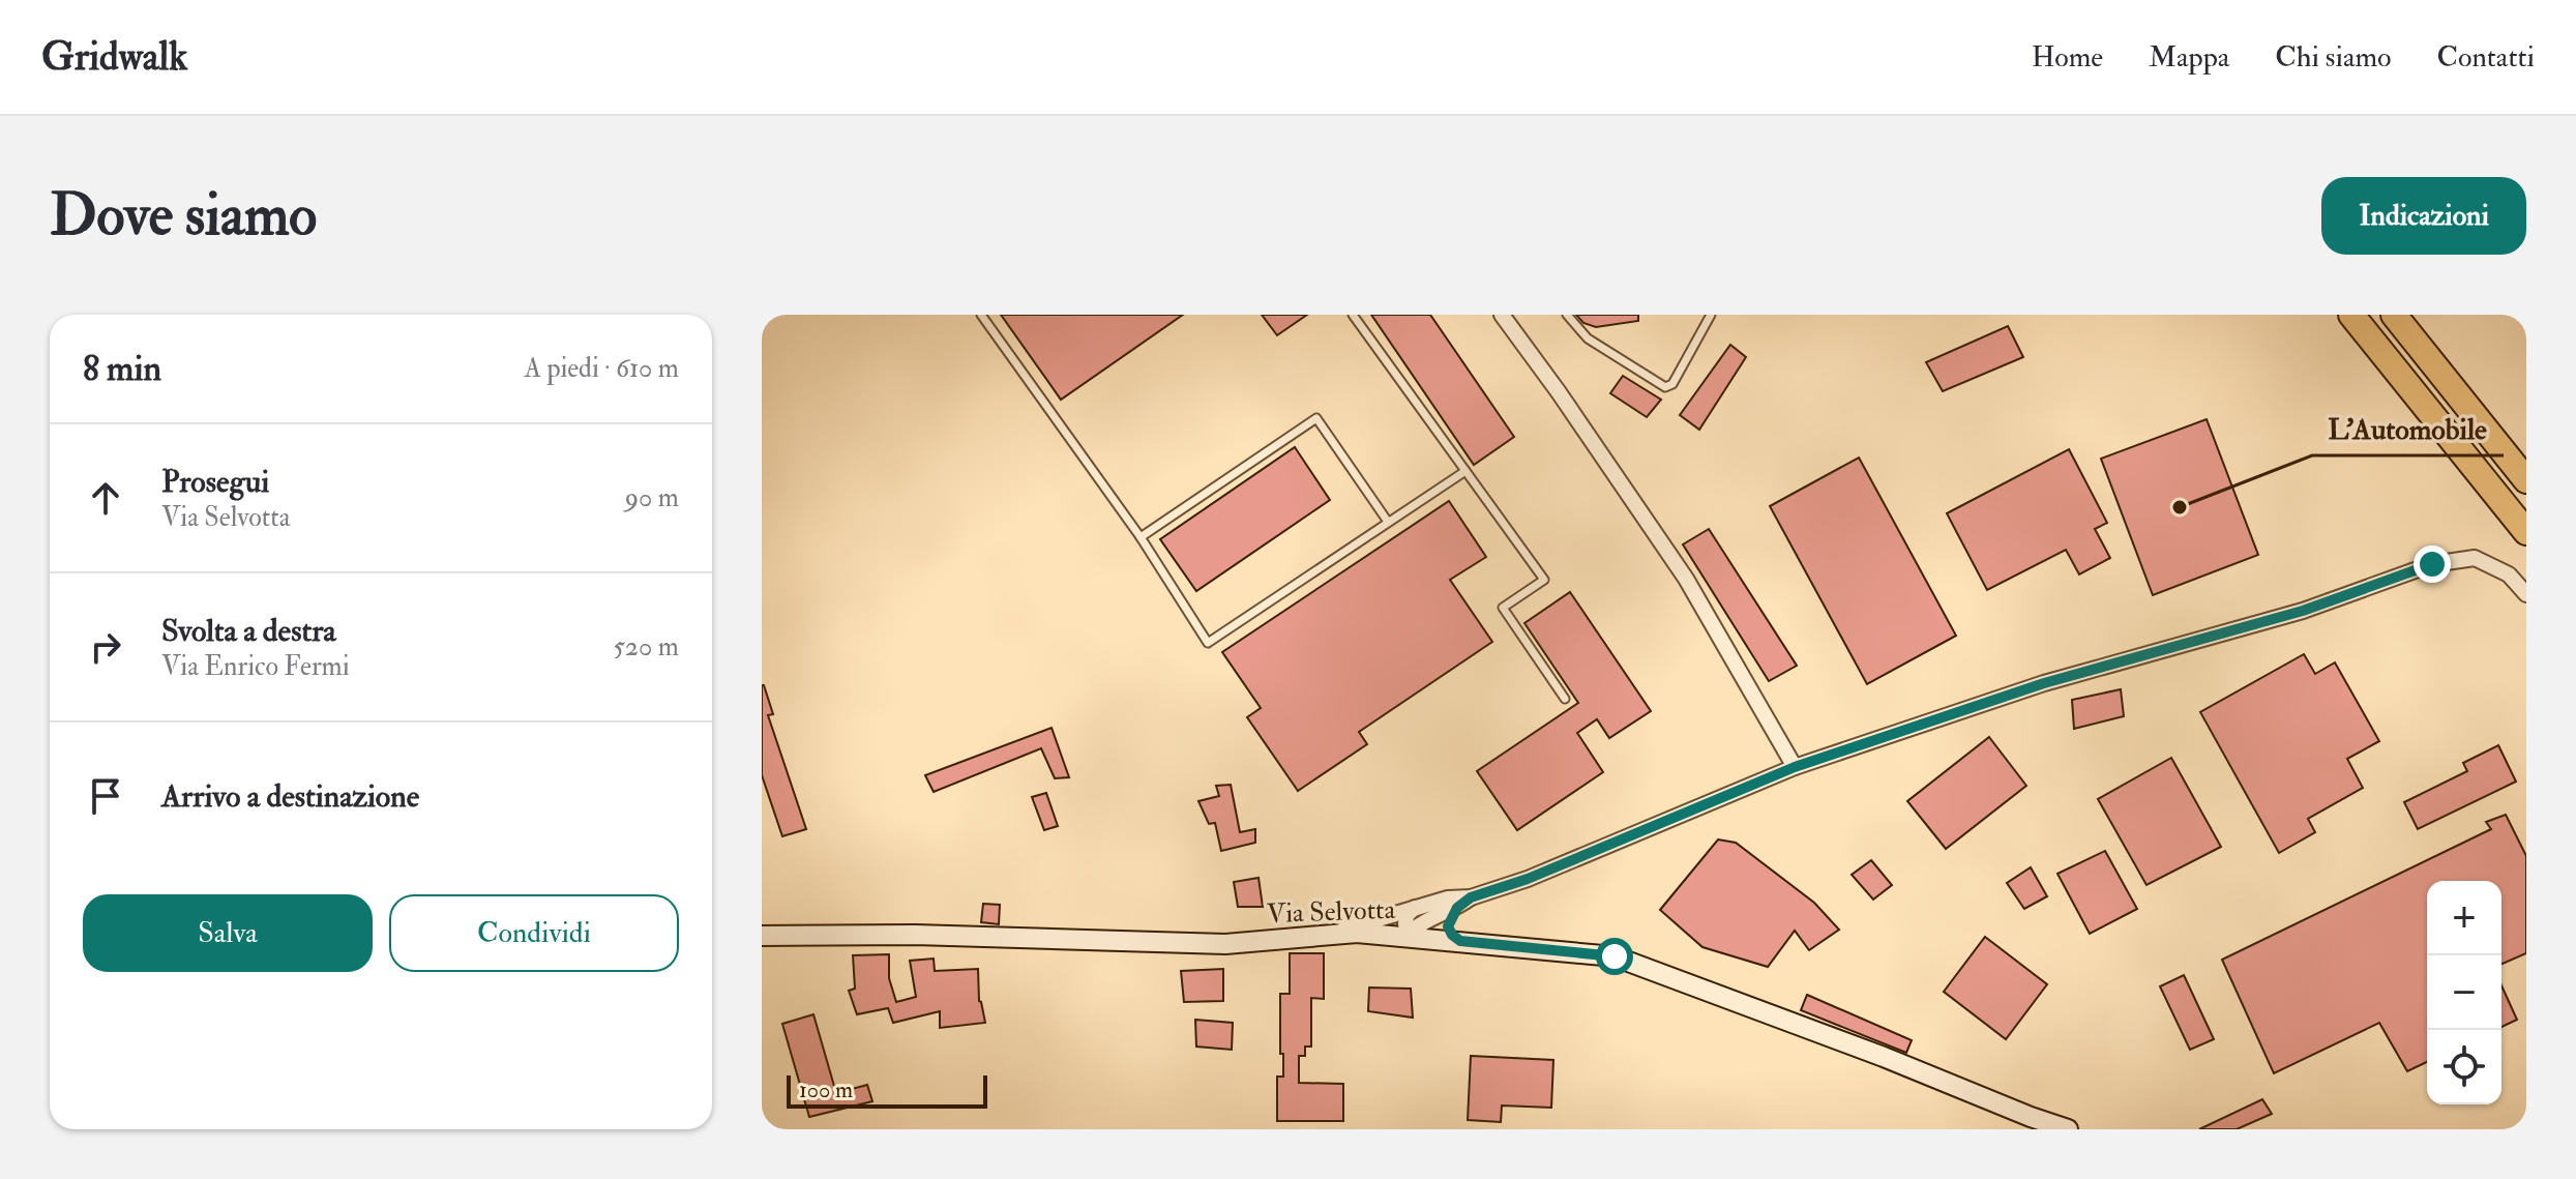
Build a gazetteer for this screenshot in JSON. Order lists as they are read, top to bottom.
{
  "streets": {
    "street": ["Via Selvotta"]
  },
  "places": ["L'Automobile"],
  "scale_bar": "100 m",
  "page": {
    "header": "Gridwalk",
    "nav": [
      "Home",
      "Mappa",
      "Chi siamo",
      "Contatti"
    ],
    "buttons": [
      "Indicazioni",
      ["Salva", "Condividi"]
    ],
    "title": "Dove siamo",
    "heading": ["8 min", "A piedi · 610 m"],
    "list": [
      ["Prosegui", "Via Selvotta", "90 m"],
      ["Svolta a destra", "Via Enrico Fermi", "520 m"],
      "Arrivo a destinazione"
    ],
    "map_buttons": ["+", "−"],
    "scale": "100 m"
  }
}
